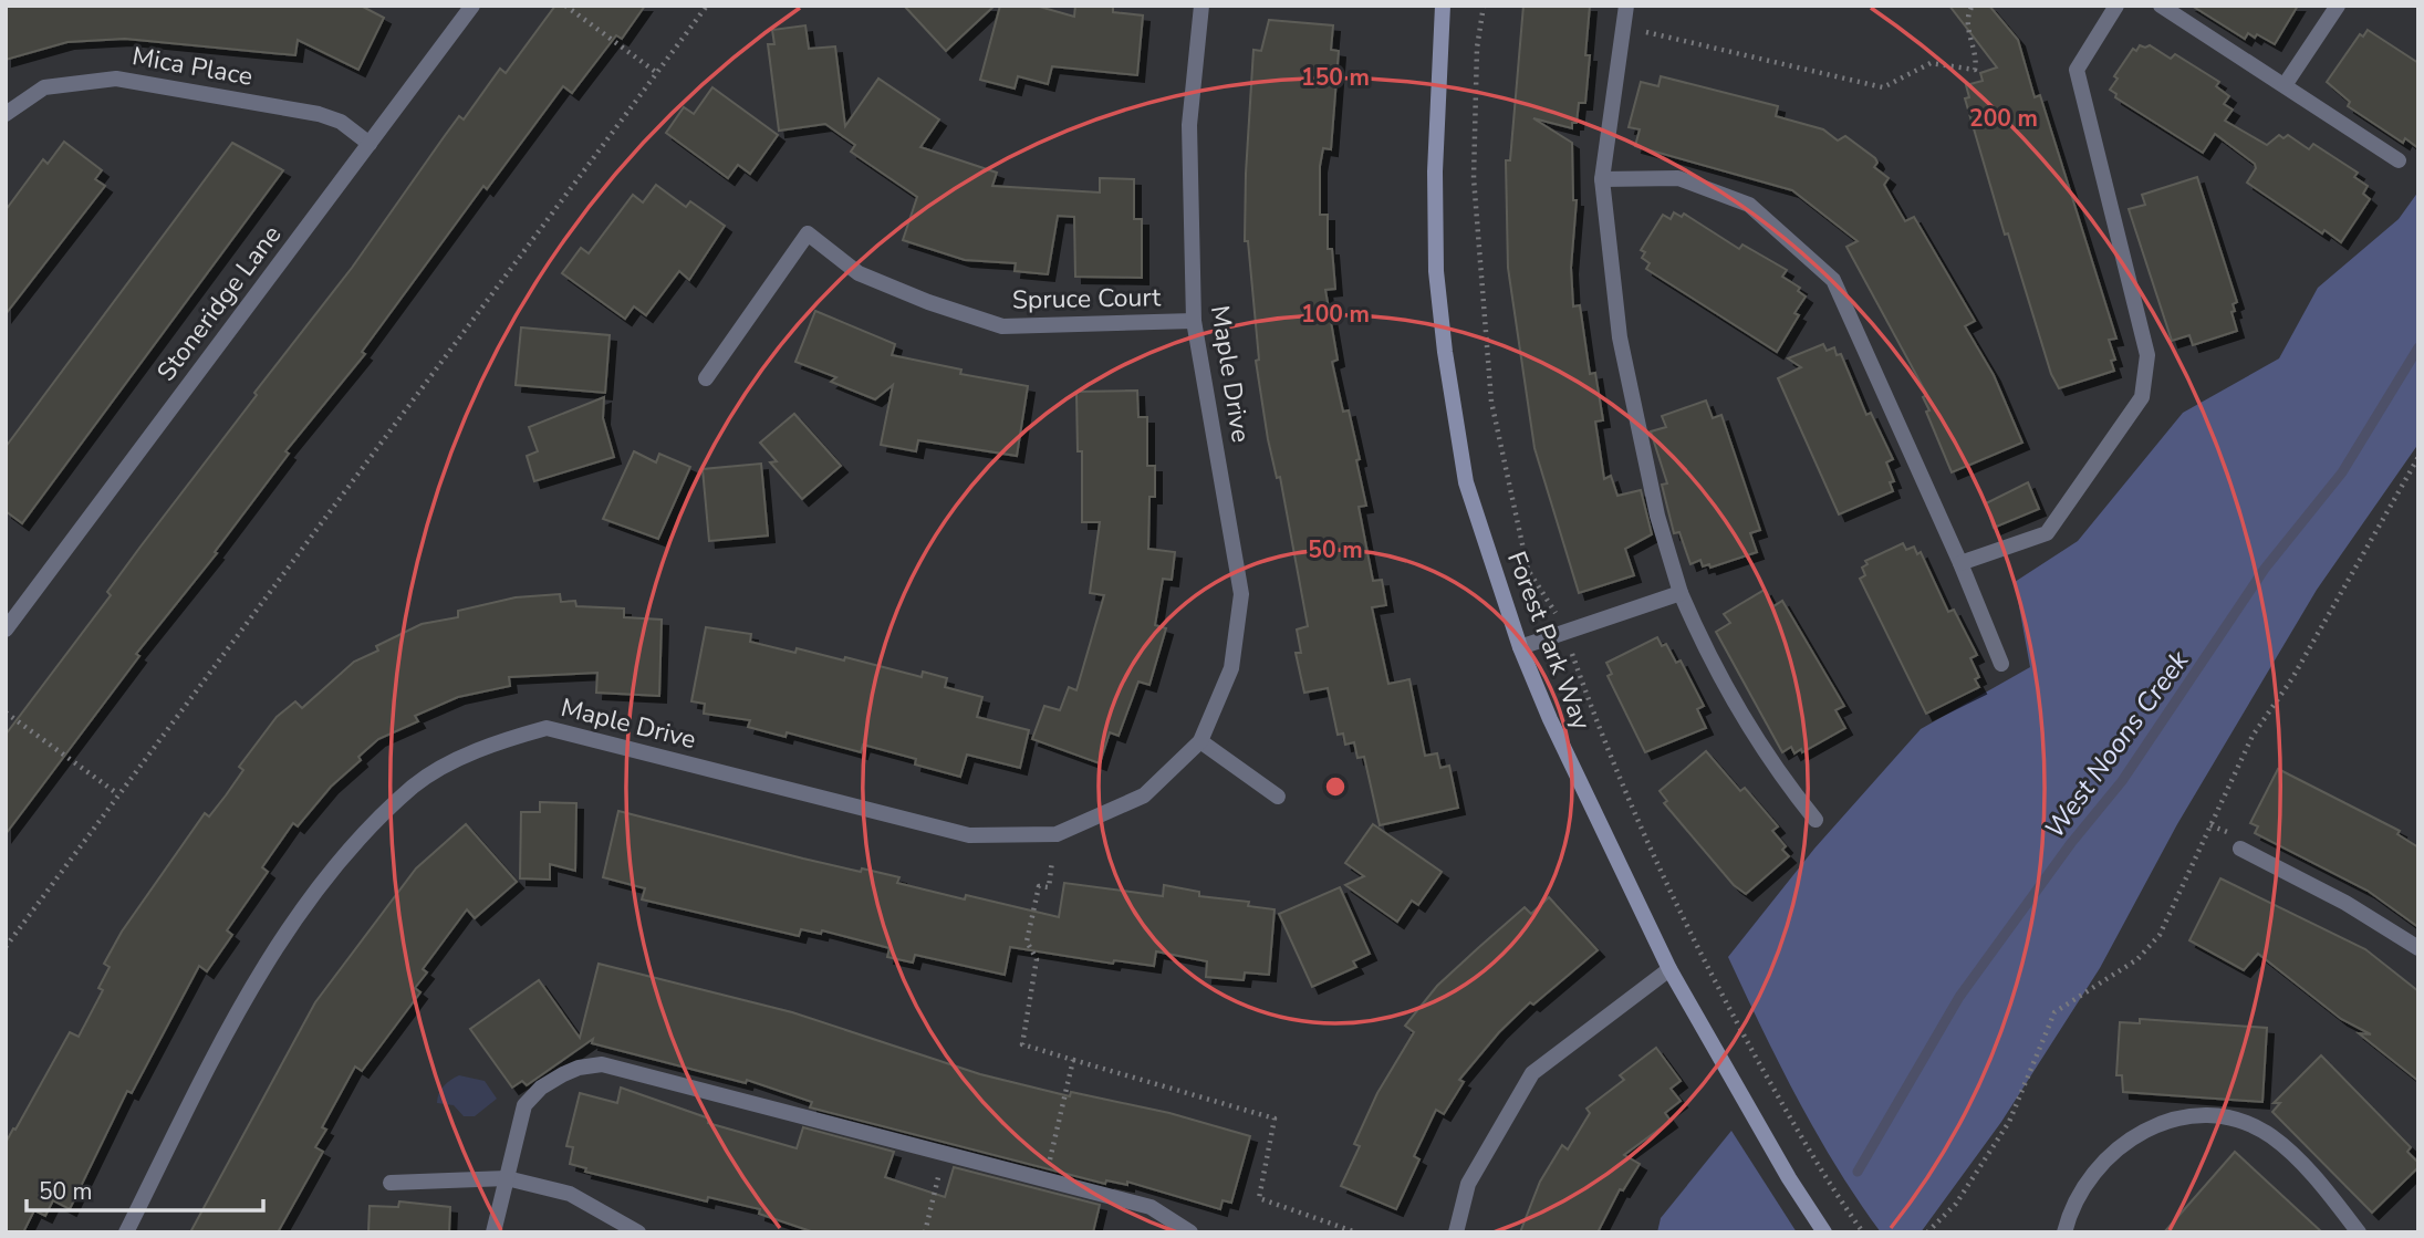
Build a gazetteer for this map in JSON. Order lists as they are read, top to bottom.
{
  "streets": {
    "street": [
      "Mica Place",
      "Spruce Court",
      "Stoneridge Lane",
      "Maple Drive",
      "Forest Park Way"
    ]
  },
  "crossings": [
    ["Mica Place", "Stoneridge Lane"],
    ["Spruce Court", "Maple Drive"]
  ],
  "water": ["West Noons Creek"],
  "scale_bar": "50 m",
  "rings": [
    "150 m",
    "200 m",
    "100 m",
    "50 m"
  ]
}
